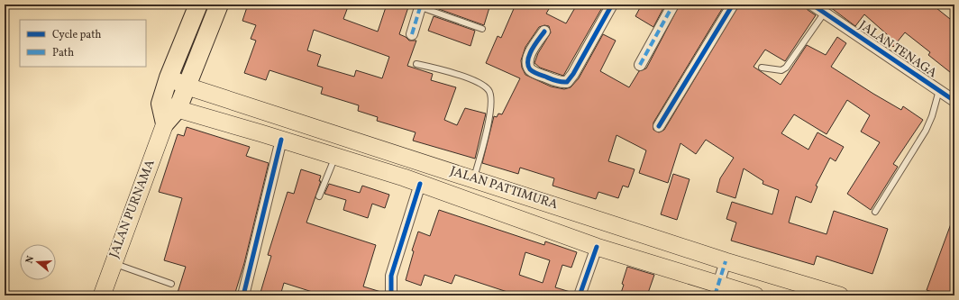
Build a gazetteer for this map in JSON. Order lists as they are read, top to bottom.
{
  "streets": {
    "main road": ["JALAN PATTIMURA", "JALAN PURNAMA"],
    "street": ["JALAN TENAGA"]
  },
  "legend": ["Cycle path", "Path"],
  "north": "left"
}
